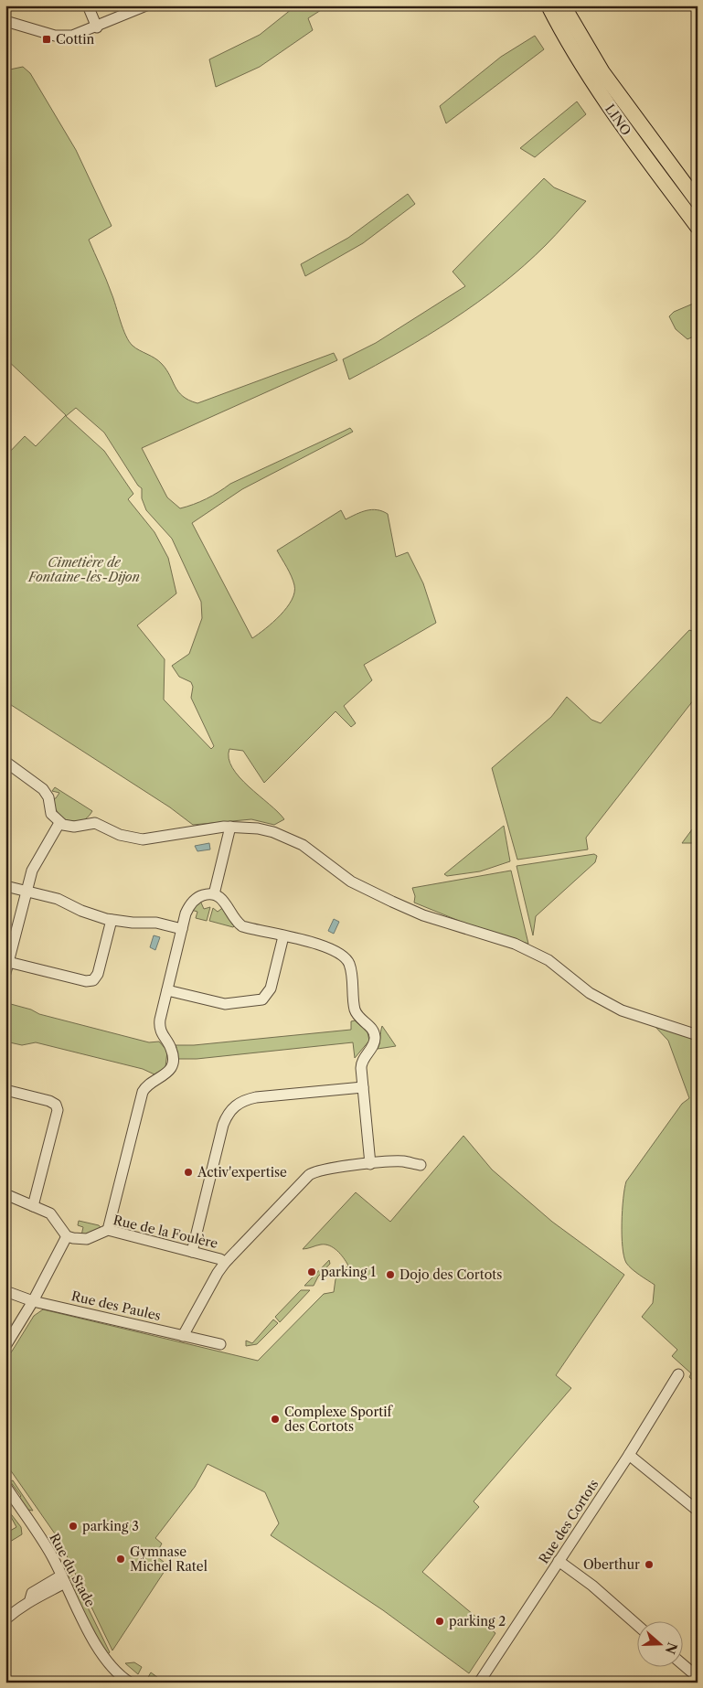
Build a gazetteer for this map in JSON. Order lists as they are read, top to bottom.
{
  "streets": {
    "highway": ["LINO"],
    "street": [
      "Rue de la Foulère",
      "Rue des Paules",
      "Rue des Cortots",
      "Rue du Stade"
    ]
  },
  "parks": ["Cimetière de Fontaine-lès-Dijon"],
  "places": {
    "transit": ["Cottin"],
    "other": [
      "Activ'expertise",
      "parking 1",
      "Dojo des Cortots",
      "Complexe Sportif des Cortots",
      "parking 3",
      "Gymnase Michel Ratel",
      "Oberthur",
      "parking 2"
    ]
  },
  "north": "right"
}
